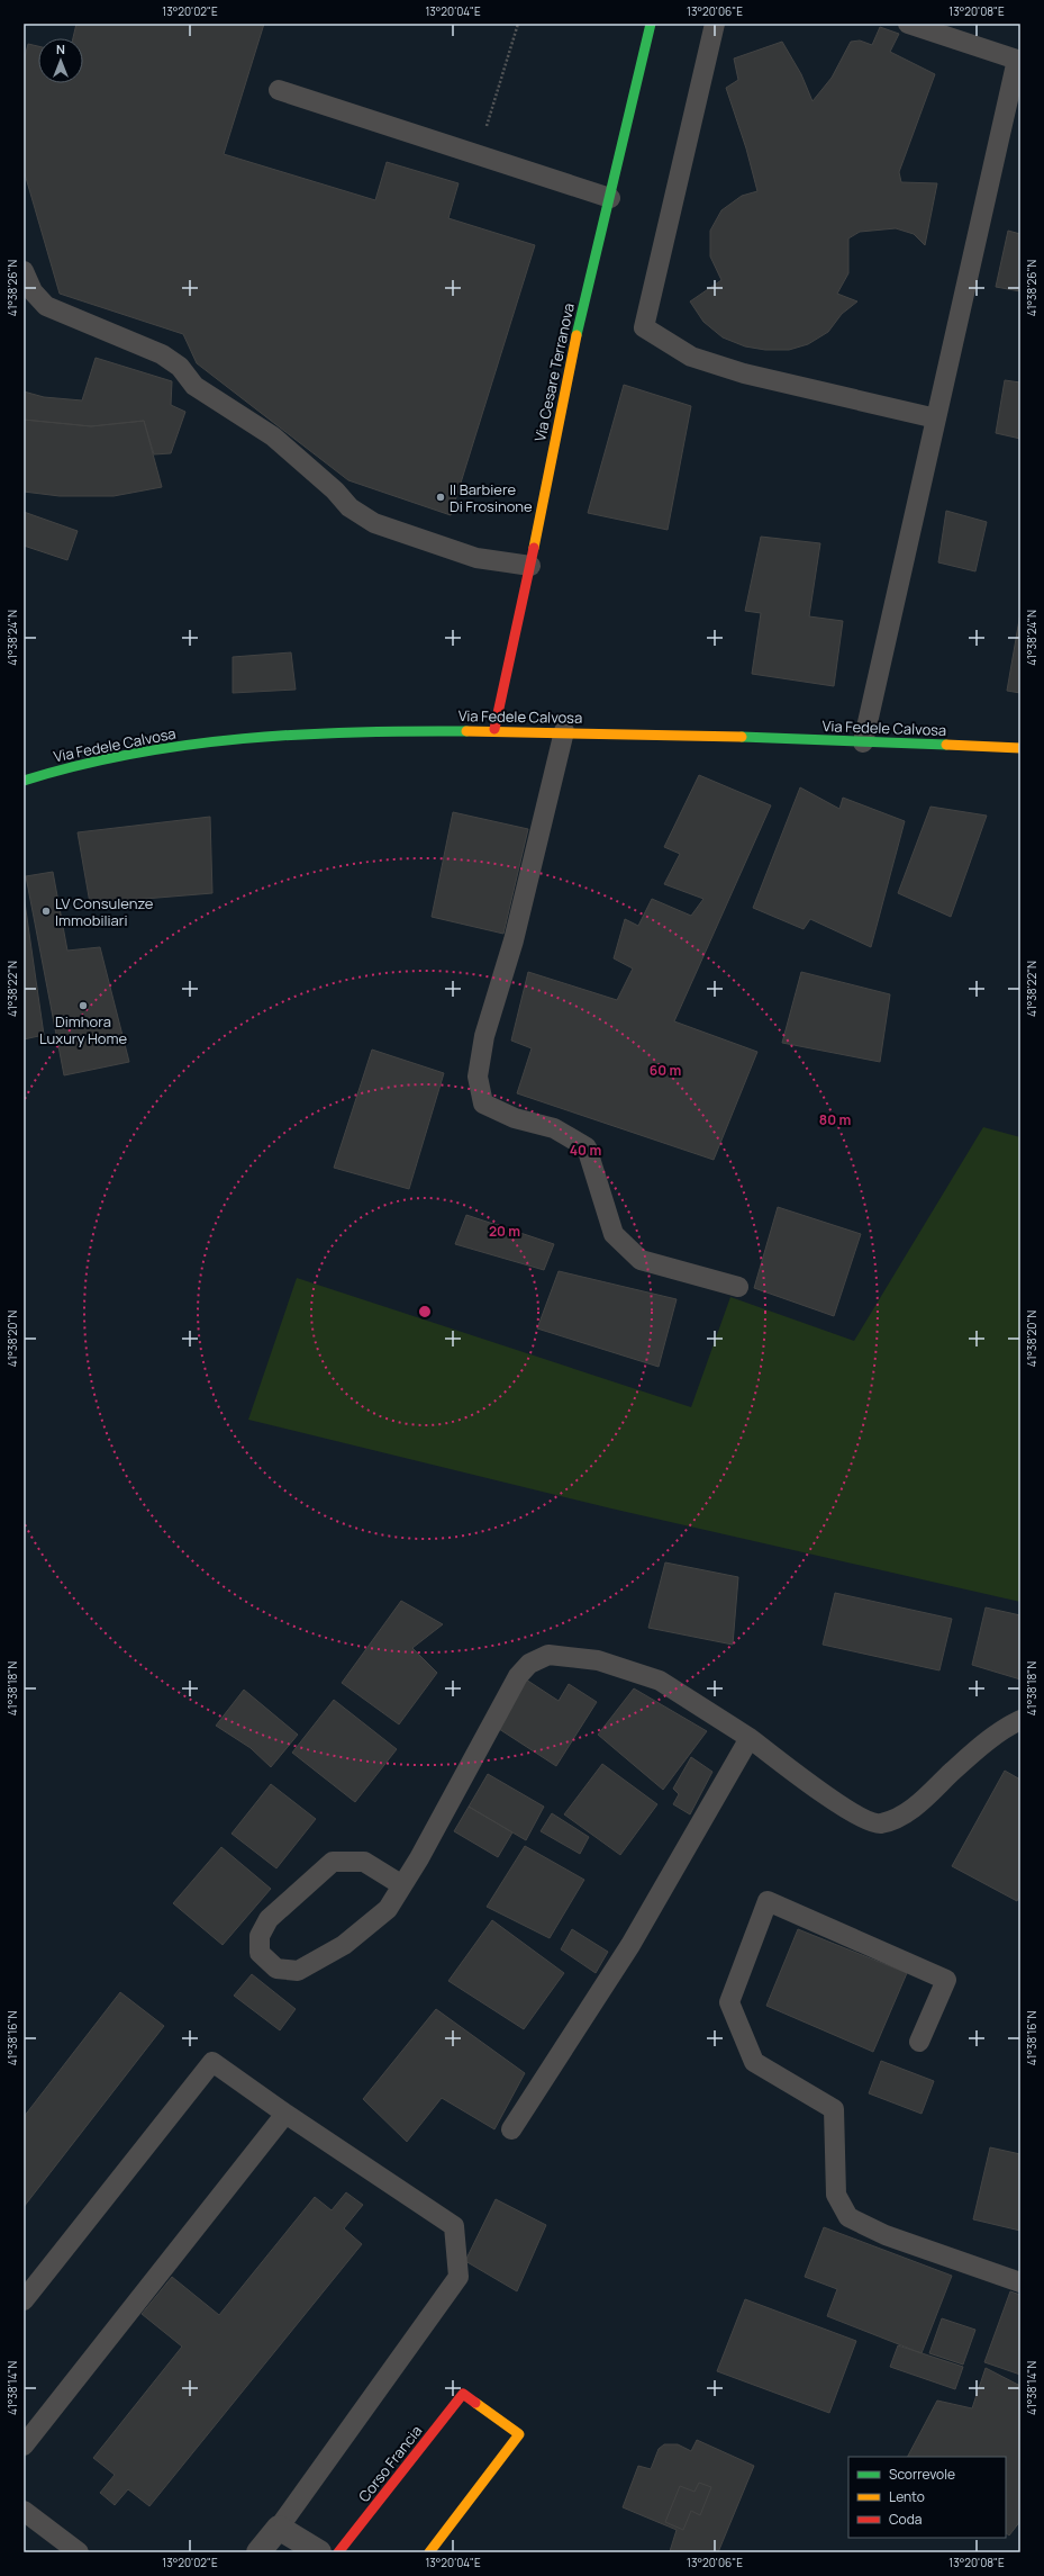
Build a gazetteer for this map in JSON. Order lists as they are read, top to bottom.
{
  "streets": {
    "street": ["Via Cesare Terranova", "Via Fedele Calvosa", "Corso Francia"]
  },
  "crossings": [
    ["Via Cesare Terranova", "Via Fedele Calvosa"]
  ],
  "places": ["Il Barbiere Di Frosinone", "LV Consulenze Immobiliari", "Dimhora Luxury Home"],
  "legend": ["Scorrevole", "Lento", "Coda"],
  "north": "top",
  "coordinates": [
    "13°20'02\"E",
    "13°20'04\"E",
    "13°20'06\"E",
    "13°20'08\"E",
    "41°38'26\"N",
    "41°38'24\"N",
    "41°38'22\"N",
    "41°38'20\"N",
    "41°38'18\"N",
    "41°38'16\"N",
    "41°38'14\"N"
  ],
  "rings": [
    "60 m",
    "80 m",
    "40 m",
    "20 m"
  ]
}
